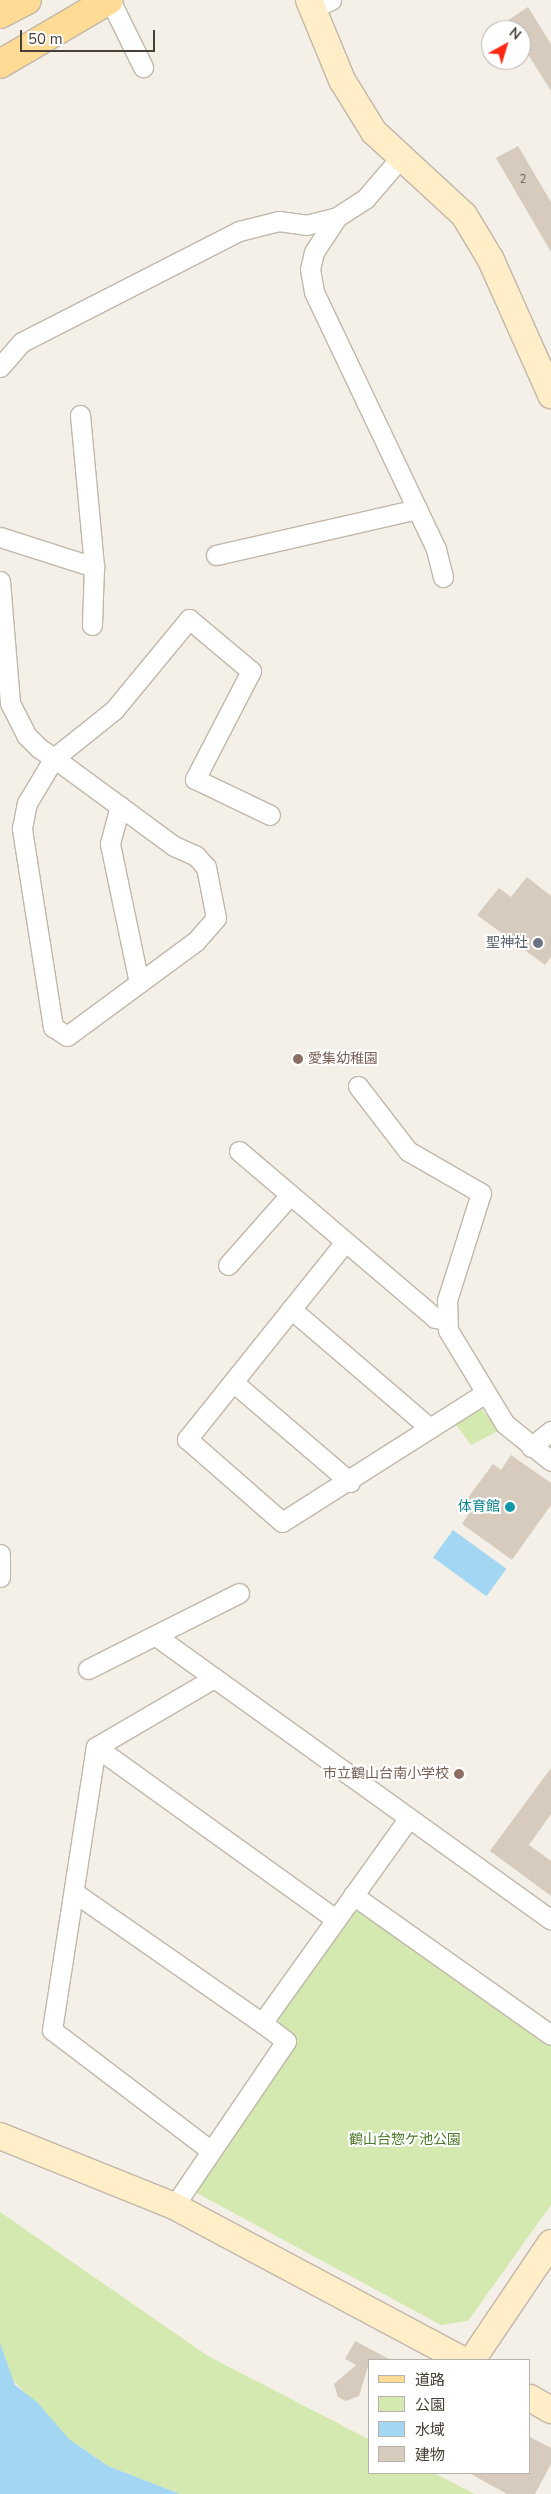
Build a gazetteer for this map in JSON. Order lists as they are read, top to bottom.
{
  "parks": ["鶴山台惣ケ池公園"],
  "places": [
    "聖神社",
    "愛集幼稚園",
    "体育館",
    "市立鶴山台南小学校"
  ],
  "house_numbers": ["2"],
  "legend": [
    "道路",
    "公園",
    "水域",
    "建物"
  ],
  "scale_bar": "50 m",
  "north": "top right"
}
